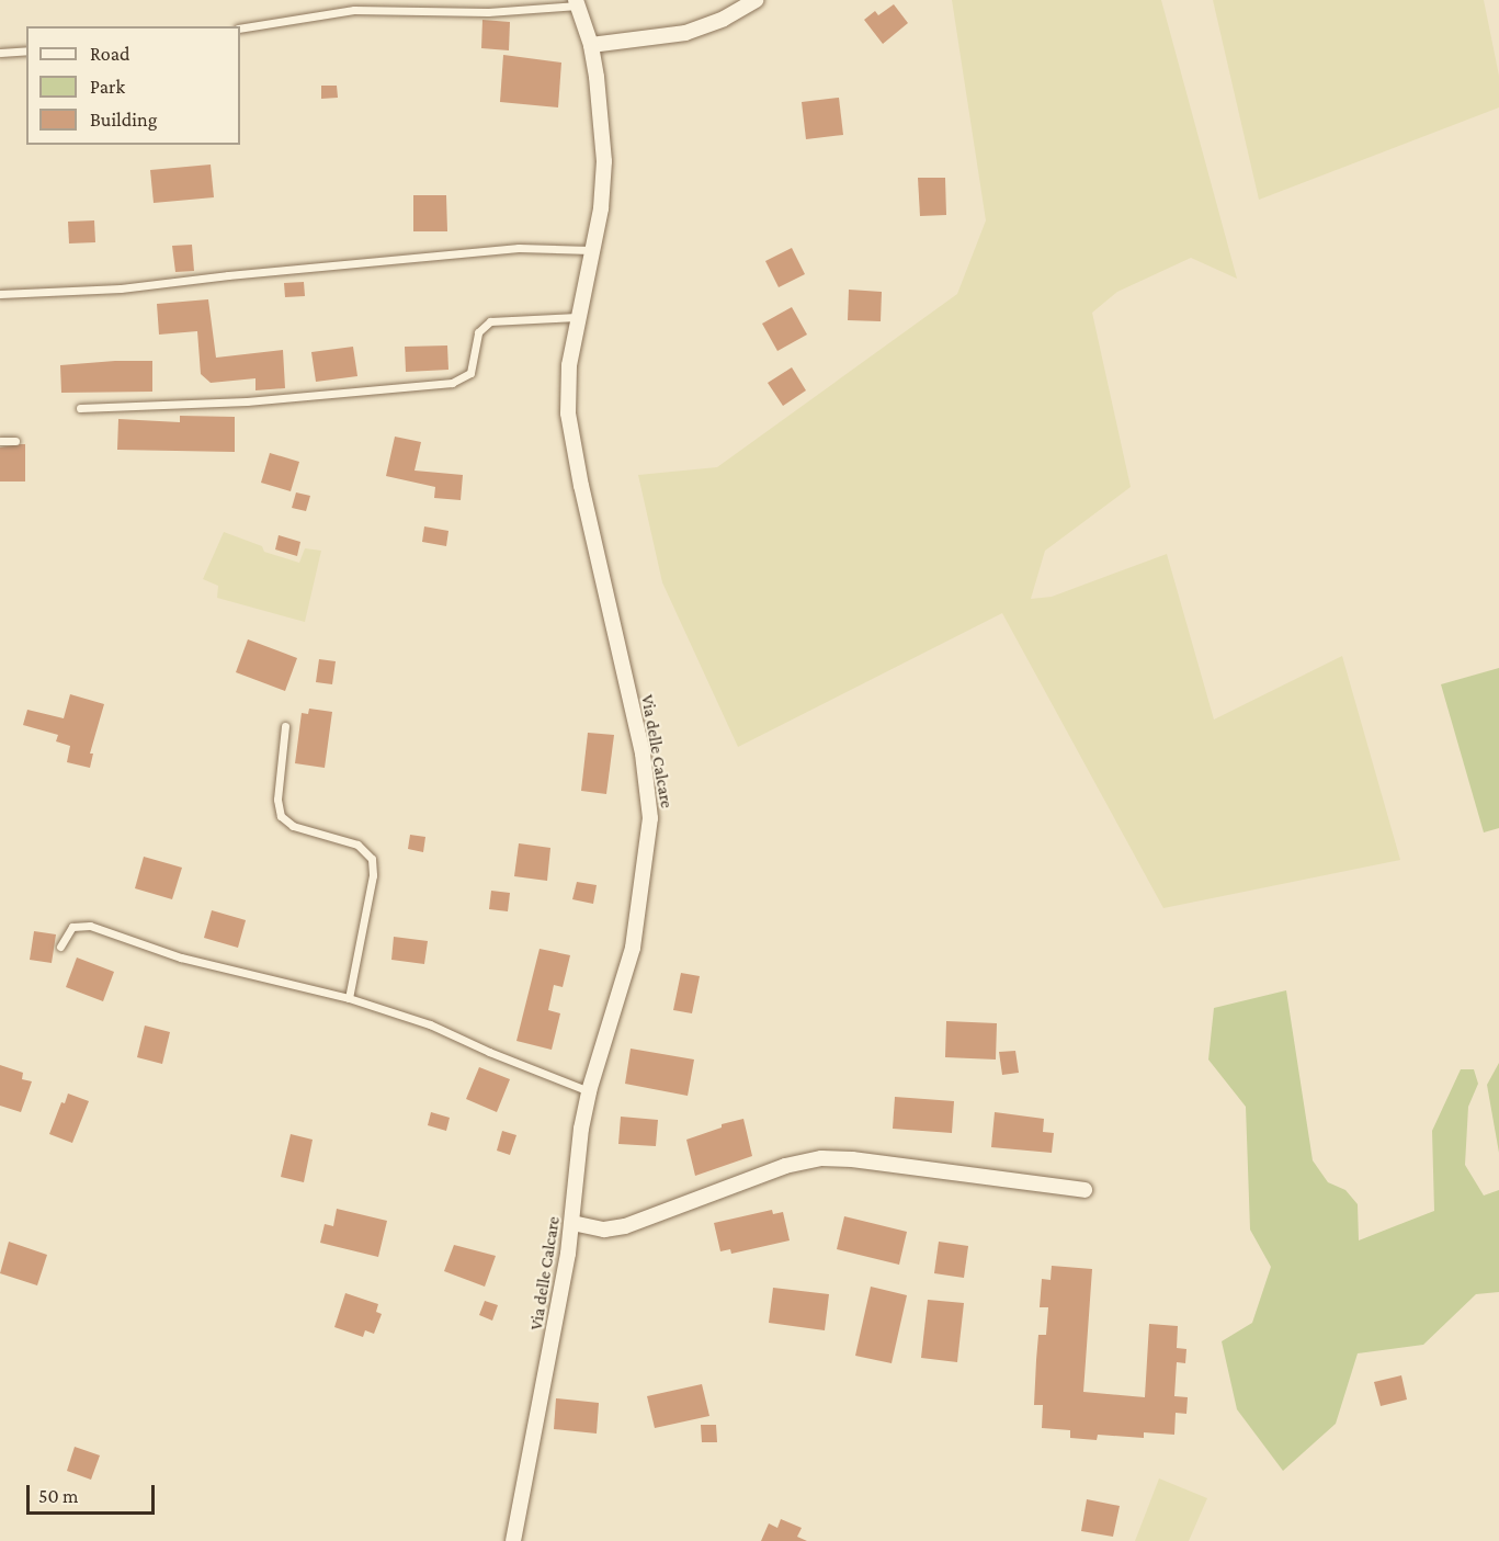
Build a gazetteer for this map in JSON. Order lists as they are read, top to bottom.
{
  "streets": {
    "street": ["Via delle Calcare"]
  },
  "legend": ["Road", "Park", "Building"],
  "scale_bar": "50 m"
}
